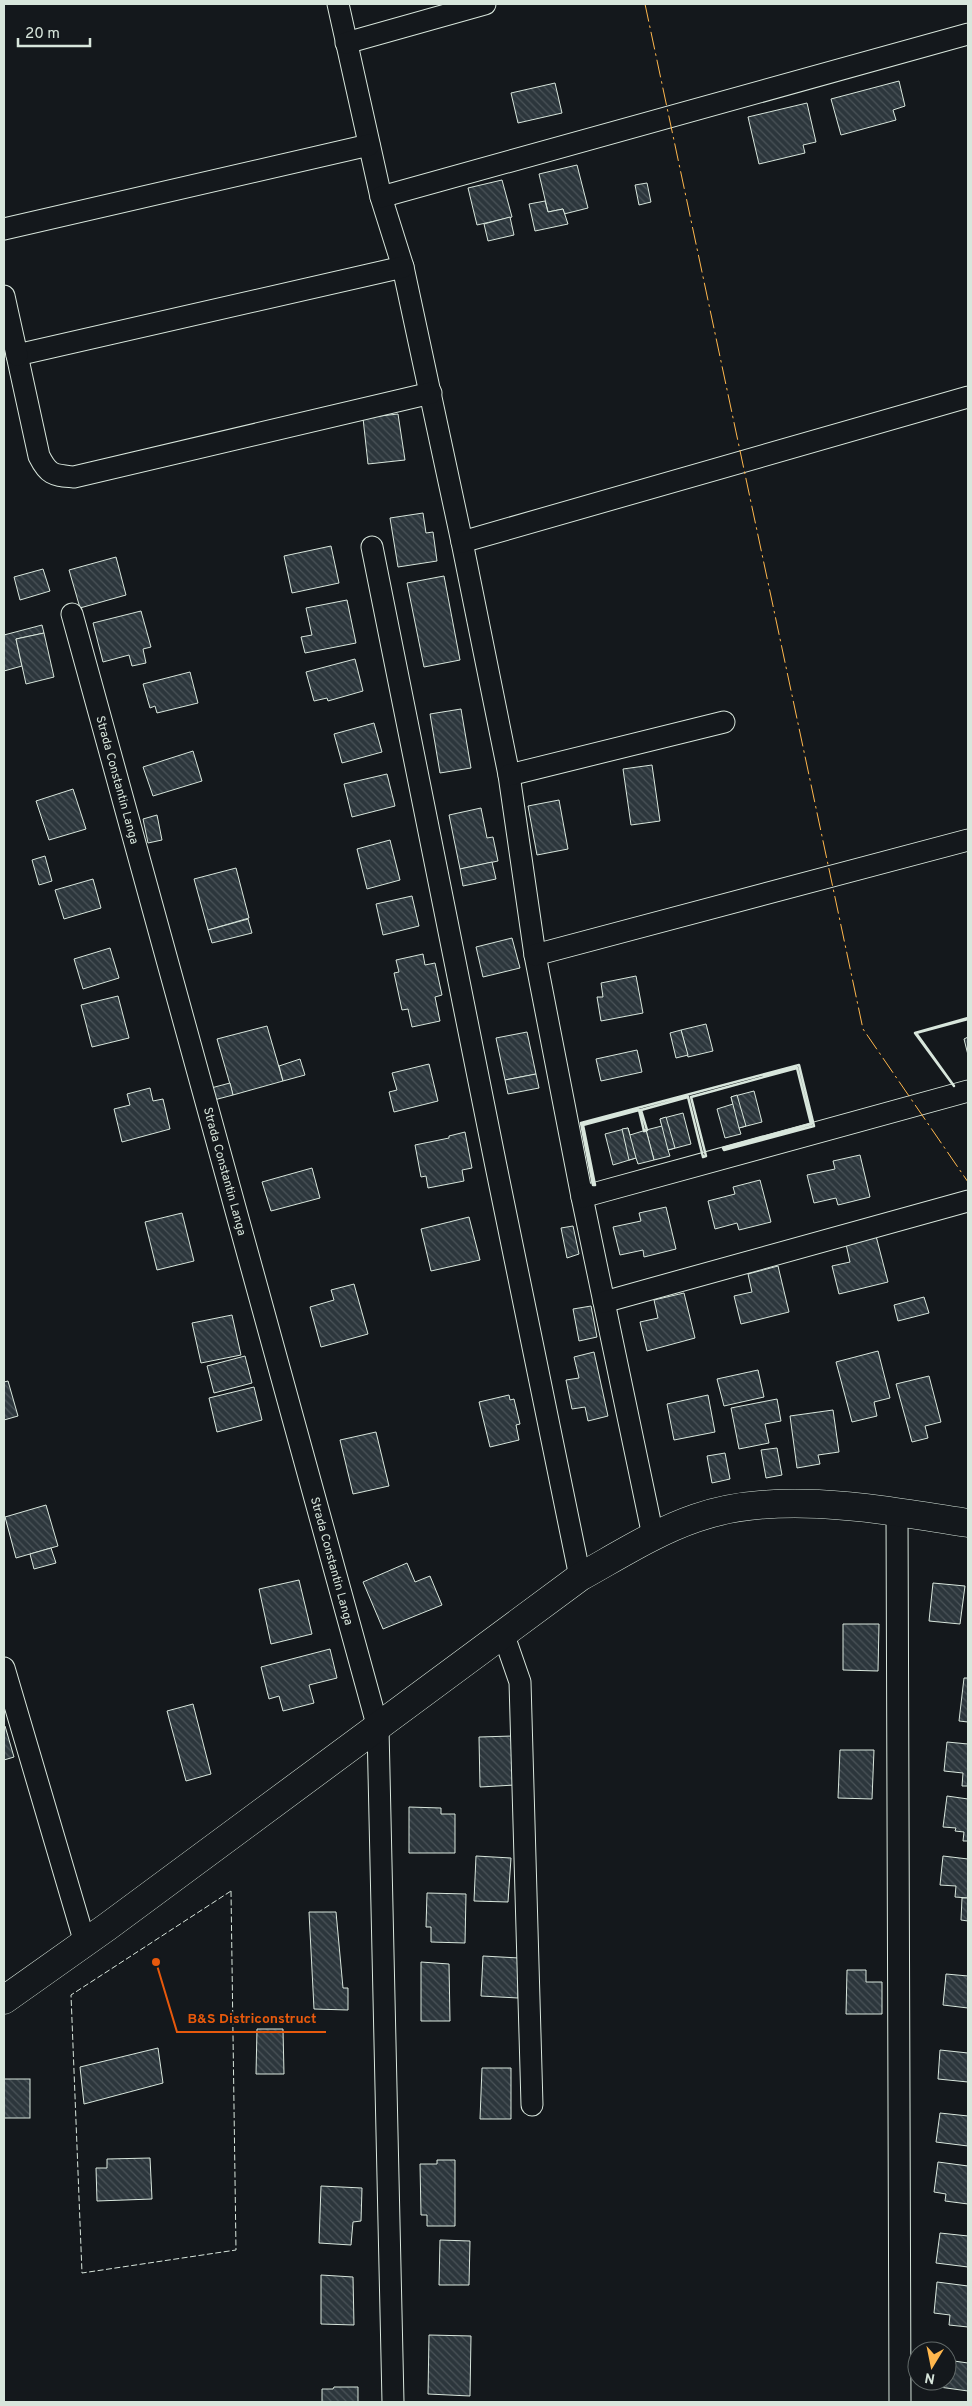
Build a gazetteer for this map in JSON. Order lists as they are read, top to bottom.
{
  "streets": {
    "street": ["Strada Constantin Langa"]
  },
  "places": ["B&S Districonstruct"],
  "scale_bar": "20 m",
  "north": "bottom"
}
